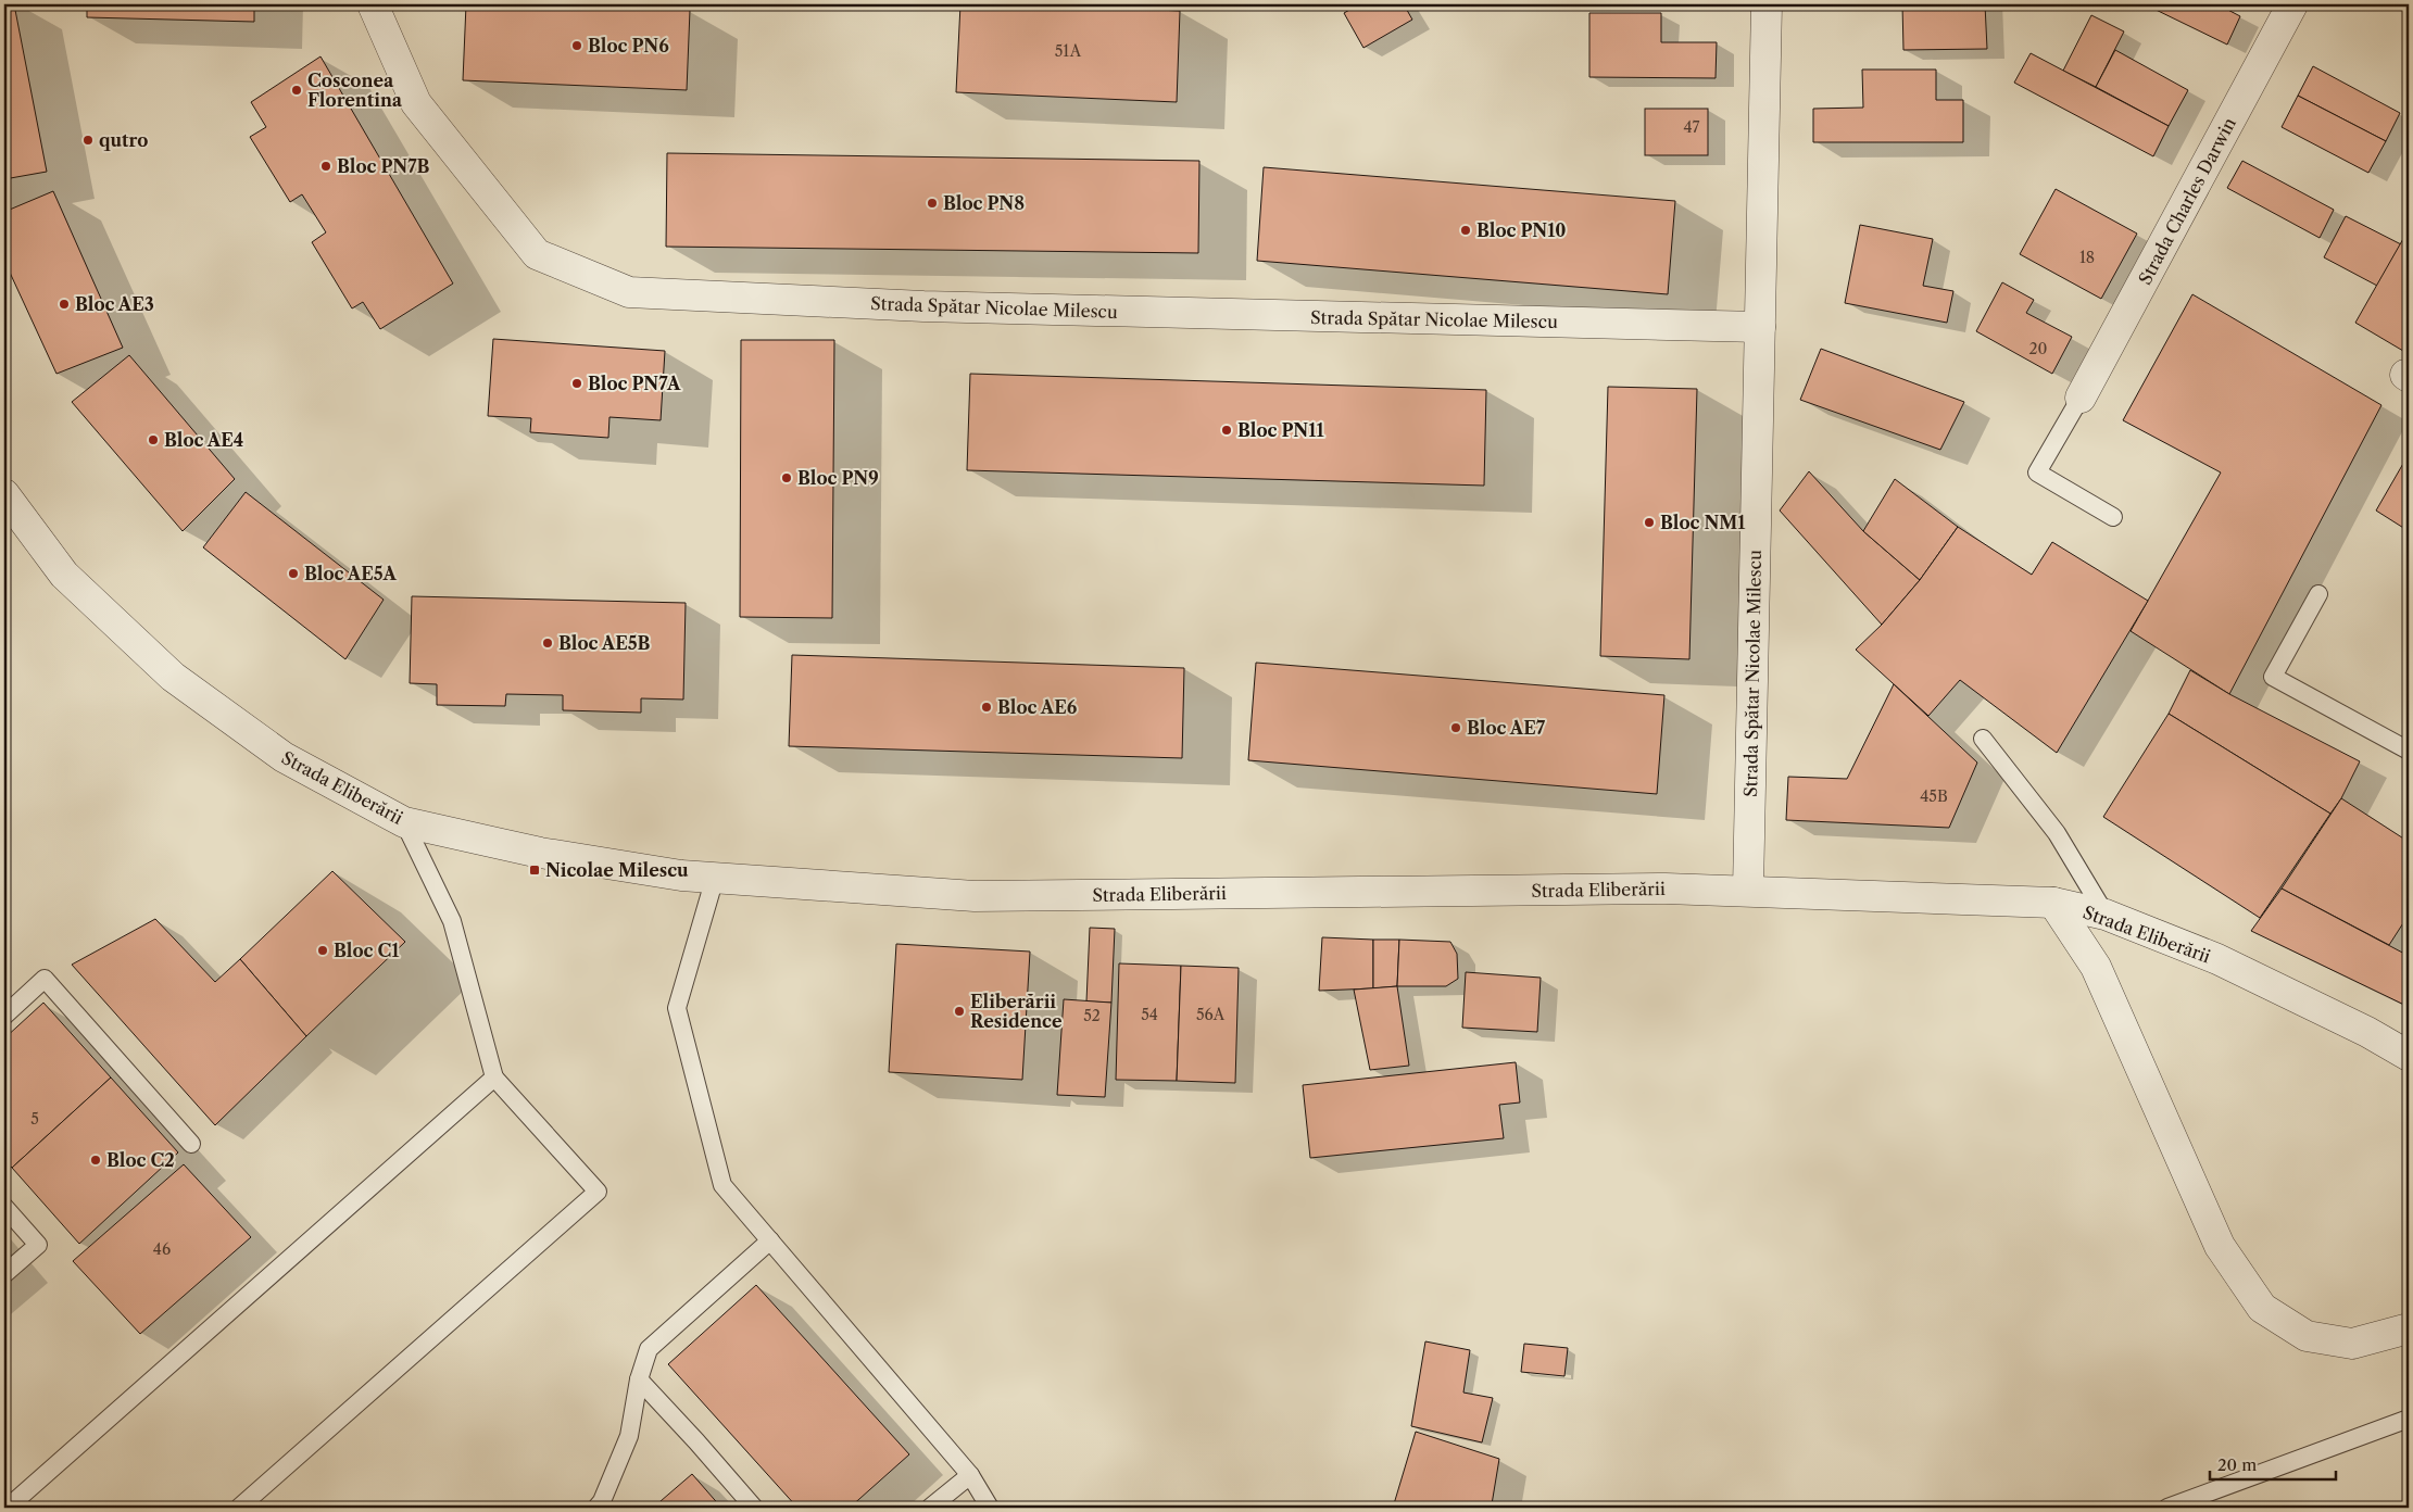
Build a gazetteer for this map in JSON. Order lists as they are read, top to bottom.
{
  "streets": {
    "street": ["Strada Charles Darwin", "Strada Spătar Nicolae Milescu", "Strada Eliberării"]
  },
  "crossings": [
    ["Strada Spătar Nicolae Milescu", "Strada Eliberării"]
  ],
  "places": {
    "other": [
      "Bloc PN6",
      "Cosconea Florentina",
      "qutro",
      "Bloc PN7B",
      "Bloc PN8",
      "Bloc PN10",
      "Bloc AE3",
      "Bloc PN7A",
      "Bloc PN11",
      "Bloc AE4",
      "Bloc PN9",
      "Bloc NM1",
      "Bloc AE5A",
      "Bloc AE5B",
      "Bloc AE6",
      "Bloc AE7",
      "Bloc C1",
      "Eliberării Residence",
      "Bloc C2"
    ],
    "transit": ["Nicolae Milescu"]
  },
  "house_numbers": [
    "51A",
    "47",
    "18",
    "20",
    "45B",
    "54",
    "56A",
    "52",
    "5",
    "46"
  ],
  "scale_bar": "20 m"
}
